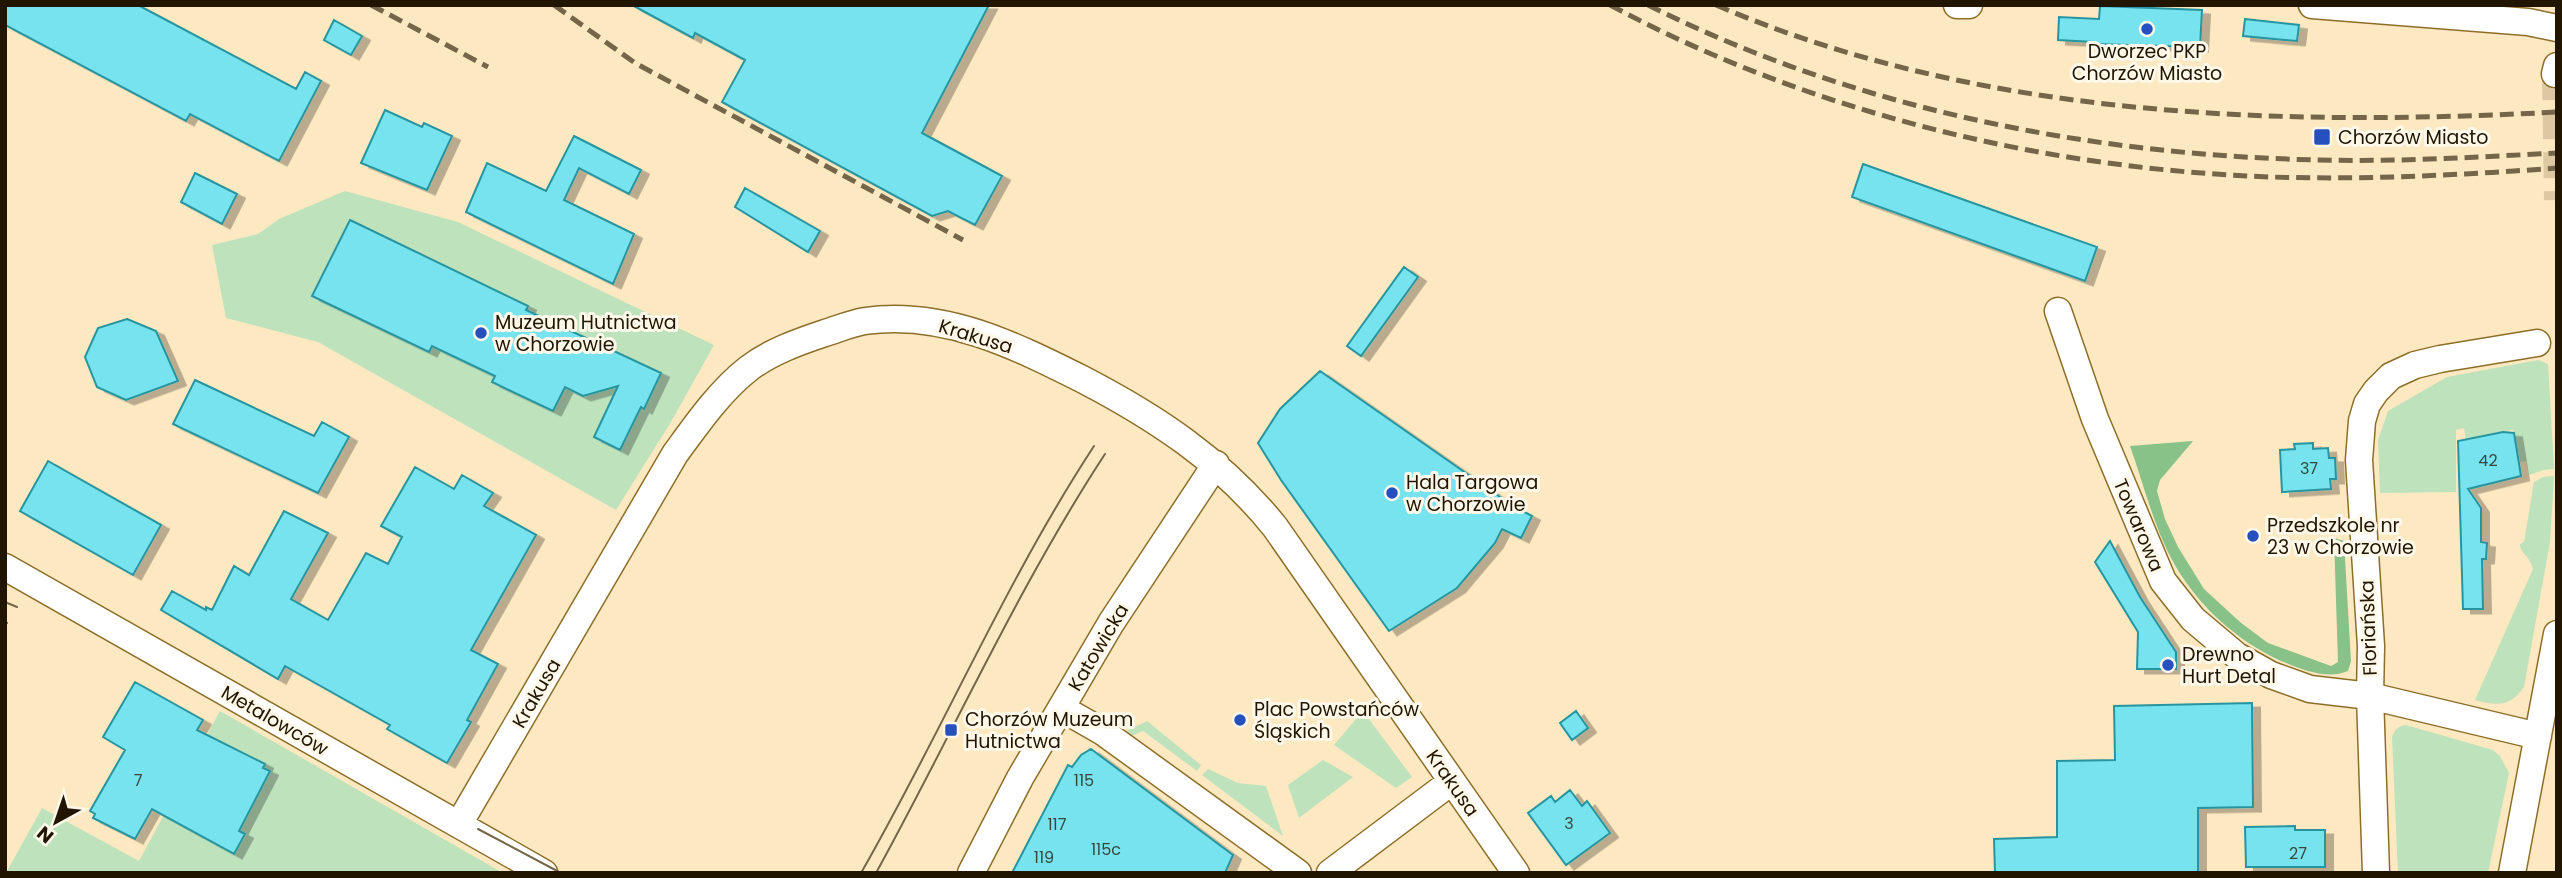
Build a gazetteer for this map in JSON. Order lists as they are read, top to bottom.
{
  "streets": {
    "street": [
      "Krakusa",
      "Towarowa",
      "Floriańska",
      "Katowicka",
      "Metalowców"
    ]
  },
  "crossings": [
    ["Krakusa", "Katowicka"],
    ["Krakusa", "Metalowców"],
    ["Towarowa", "Floriańska"]
  ],
  "places": {
    "other": [
      "Dworzec PKP Chorzów Miasto",
      "Muzeum Hutnictwa w Chorzowie",
      "Hala Targowa w Chorzowie",
      "Przedszkole nr 23 w Chorzowie",
      "Drewno Hurt Detal",
      "Plac Powstańców Śląskich"
    ],
    "transit": ["Chorzów Miasto", "Chorzów Muzeum Hutnictwa"]
  },
  "house_numbers": [
    "42",
    "37",
    "7",
    "115",
    "3",
    "117",
    "115c",
    "27",
    "119"
  ],
  "north": "bottom left"
}
